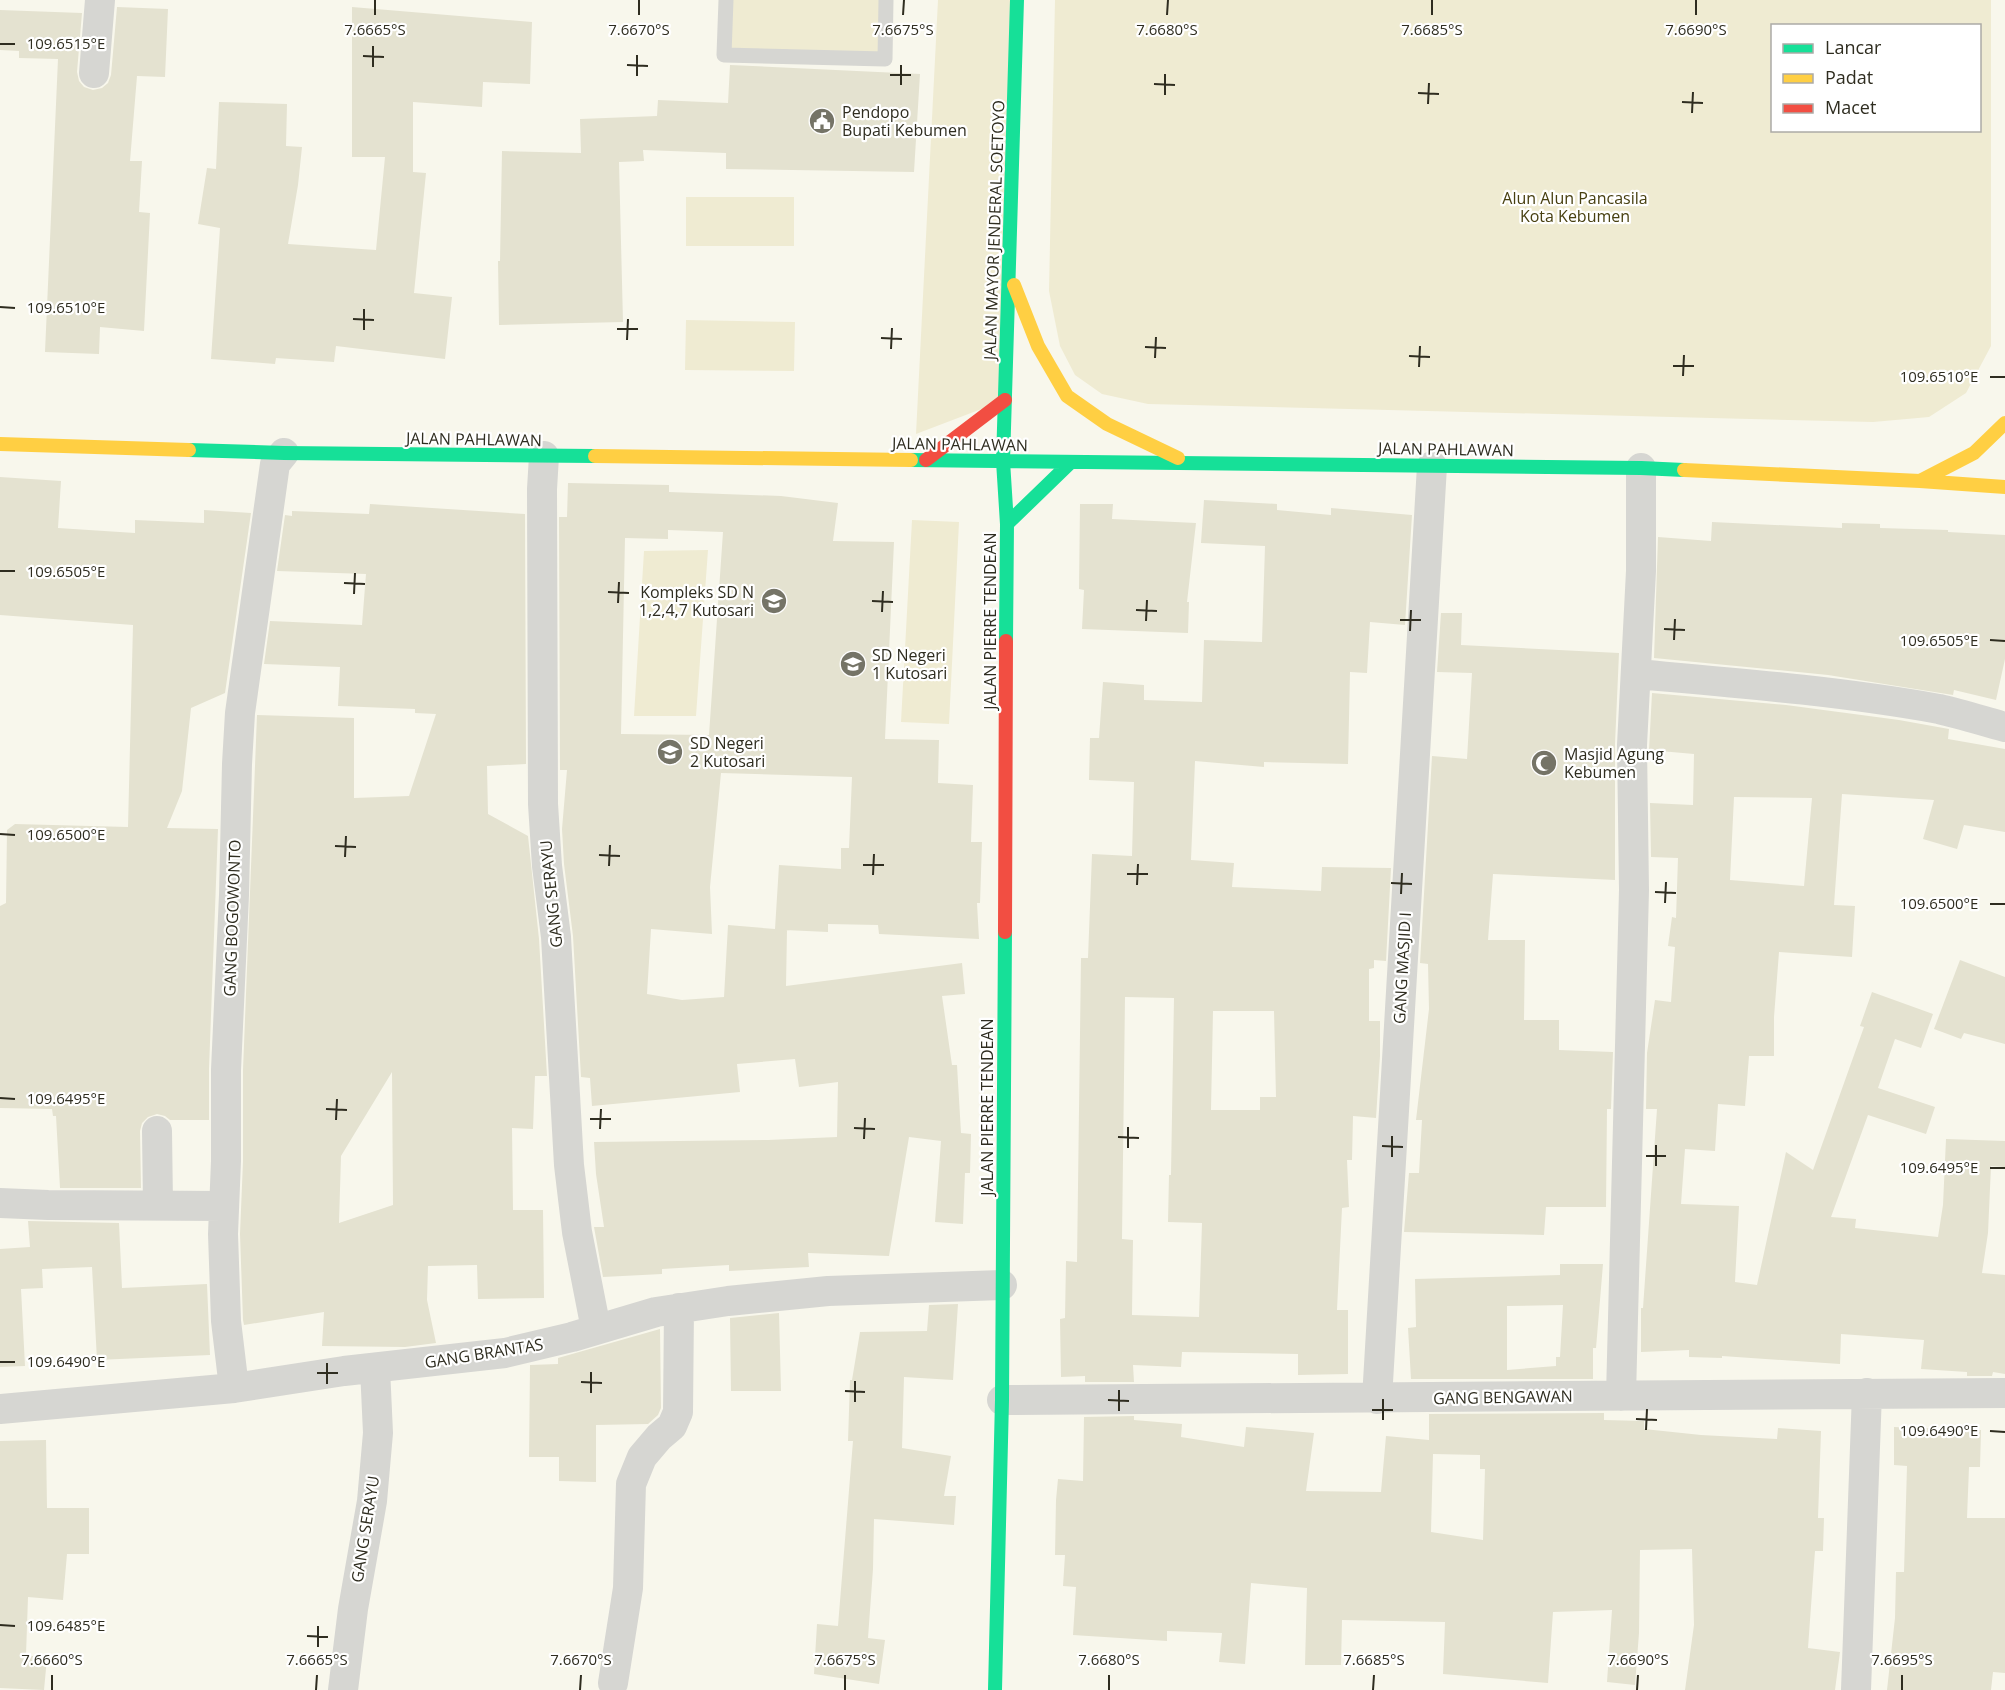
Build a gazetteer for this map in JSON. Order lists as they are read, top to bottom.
{
  "streets": {
    "main road": ["JALAN MAYOR JENDERAL SOETOYO", "JALAN PAHLAWAN", "JALAN PIERRE TENDEAN"],
    "street": [
      "GANG SERAYU",
      "GANG BOGOWONTO",
      "GANG MASJID I",
      "GANG BRANTAS",
      "GANG BENGAWAN"
    ]
  },
  "crossings": [
    ["JALAN MAYOR JENDERAL SOETOYO", "JALAN PAHLAWAN"],
    ["JALAN MAYOR JENDERAL SOETOYO", "JALAN PIERRE TENDEAN"],
    ["JALAN PAHLAWAN", "JALAN PIERRE TENDEAN"],
    ["JALAN PAHLAWAN", "GANG SERAYU"],
    ["JALAN PAHLAWAN", "GANG BOGOWONTO"],
    ["JALAN PAHLAWAN", "GANG MASJID I"],
    ["JALAN PIERRE TENDEAN", "GANG BRANTAS"],
    ["JALAN PIERRE TENDEAN", "GANG BENGAWAN"],
    ["GANG SERAYU", "GANG BRANTAS"],
    ["GANG BOGOWONTO", "GANG BRANTAS"],
    ["GANG MASJID I", "GANG BENGAWAN"]
  ],
  "parks": ["Alun Alun Pancasila Kota Kebumen"],
  "places": {
    "public building": ["Pendopo Bupati Kebumen"],
    "school or university": ["Kompleks SD N 1,2,4,7 Kutosari", "SD Negeri 1 Kutosari", "SD Negeri 2 Kutosari"],
    "mosque": ["Masjid Agung Kebumen"]
  },
  "legend": ["Lancar", "Padat", "Macet"],
  "coordinates": [
    "7.6665°S",
    "7.6670°S",
    "7.6675°S",
    "7.6680°S",
    "7.6685°S",
    "7.6690°S",
    "109.6515°E",
    "109.6510°E",
    "109.6505°E",
    "109.6500°E",
    "109.6495°E",
    "109.6490°E",
    "109.6485°E",
    "7.6660°S",
    "7.6695°S"
  ]
}
